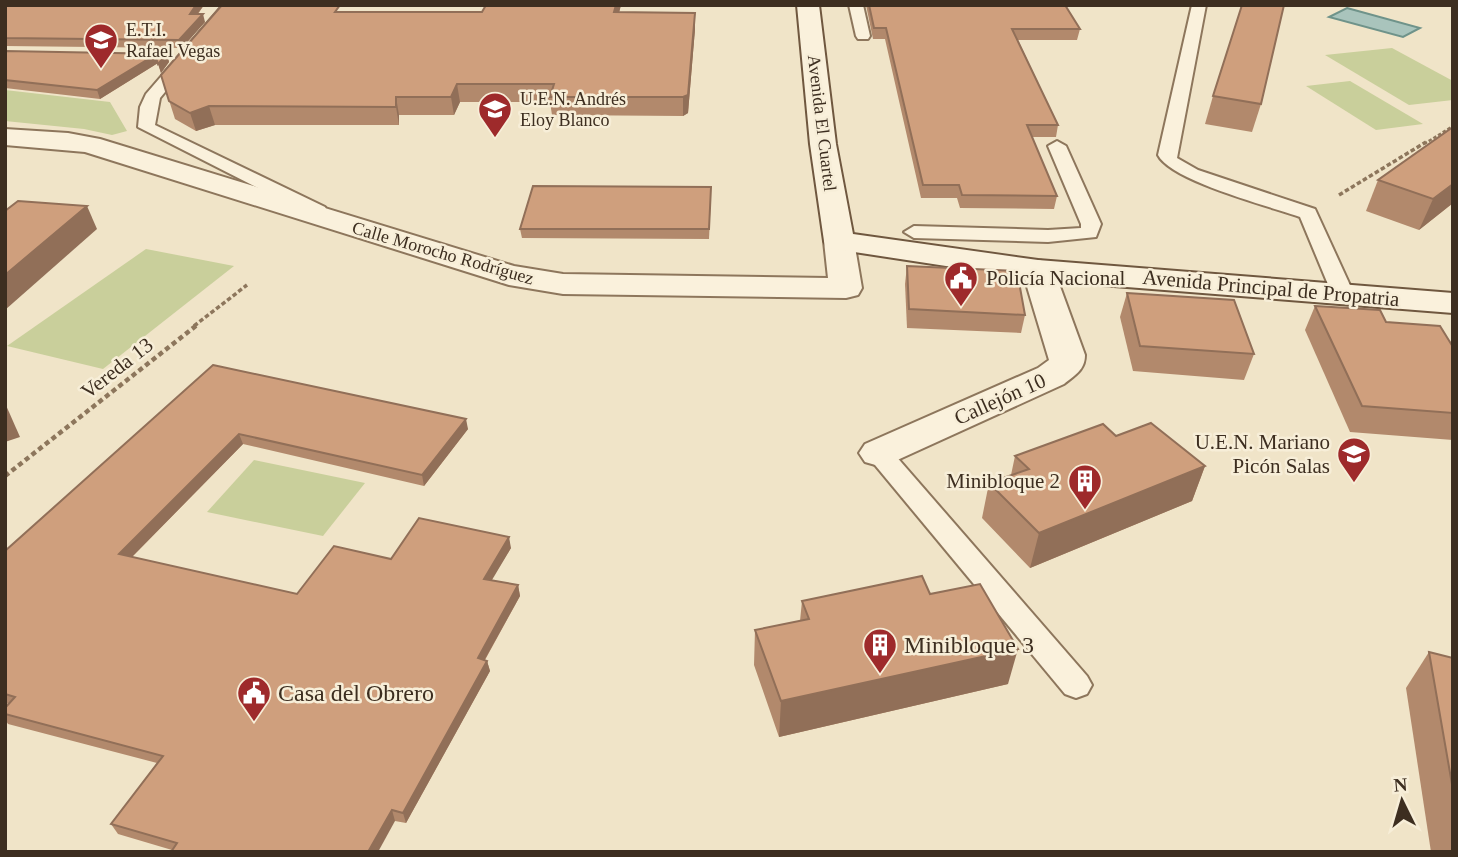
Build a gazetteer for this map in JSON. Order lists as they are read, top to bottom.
{
  "streets": {
    "street": [
      "Avenida El Cuartel",
      "Calle Morocho Rodríguez",
      "Avenida Principal de Propatria",
      "Callejón 10"
    ],
    "path": ["Vereda 13"]
  },
  "crossings": [
    ["Avenida El Cuartel", "Calle Morocho Rodríguez"],
    ["Avenida El Cuartel", "Avenida Principal de Propatria"],
    ["Calle Morocho Rodríguez", "Avenida Principal de Propatria"],
    ["Avenida Principal de Propatria", "Callejón 10"]
  ],
  "places": {
    "school or university": ["E.T.I. Rafael Vegas", "U.E.N. Andrés Eloy Blanco", "U.E.N. Mariano Picón Salas"],
    "public building": ["Policía Nacional", "Casa del Obrero"],
    "building": ["Minibloque 2", "Minibloque 3"]
  },
  "north": "top"
}
